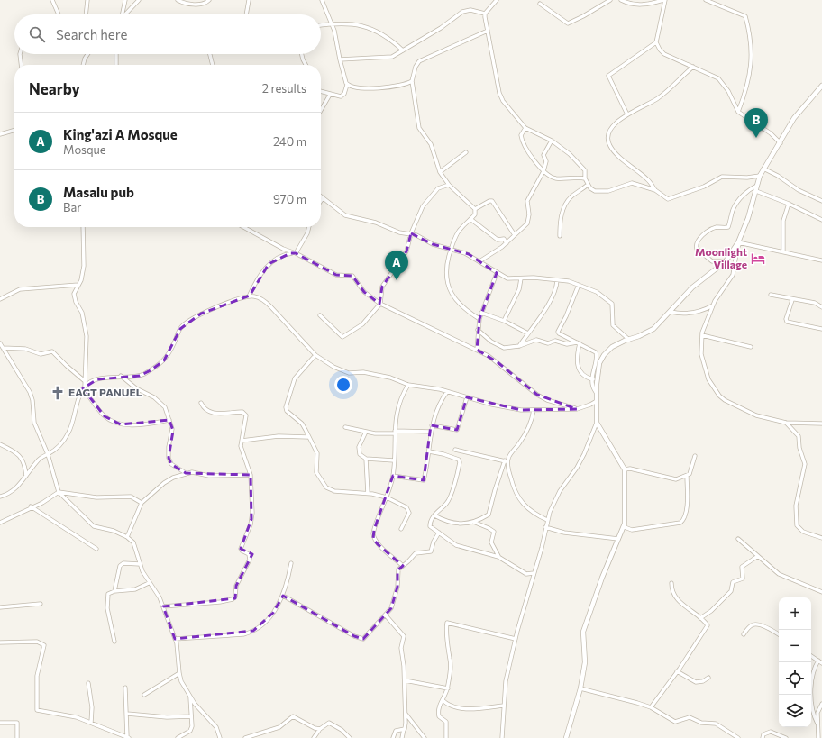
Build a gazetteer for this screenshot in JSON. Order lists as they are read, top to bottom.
{
  "places": {
    "hotel": ["Moonlight Village"],
    "church": ["EAGT PANUEL"]
  },
  "page": {
    "search": "Search here",
    "heading": ["Nearby", "2 results"],
    "pins": ["B", "A"],
    "list": [
      {
        "mark": "A",
        "name": "King'azi A Mosque",
        "note": "Mosque",
        "value": "240 m"
      },
      {
        "mark": "B",
        "name": "Masalu pub",
        "note": "Bar",
        "value": "970 m"
      }
    ],
    "map_buttons": ["+", "−"]
  }
}
